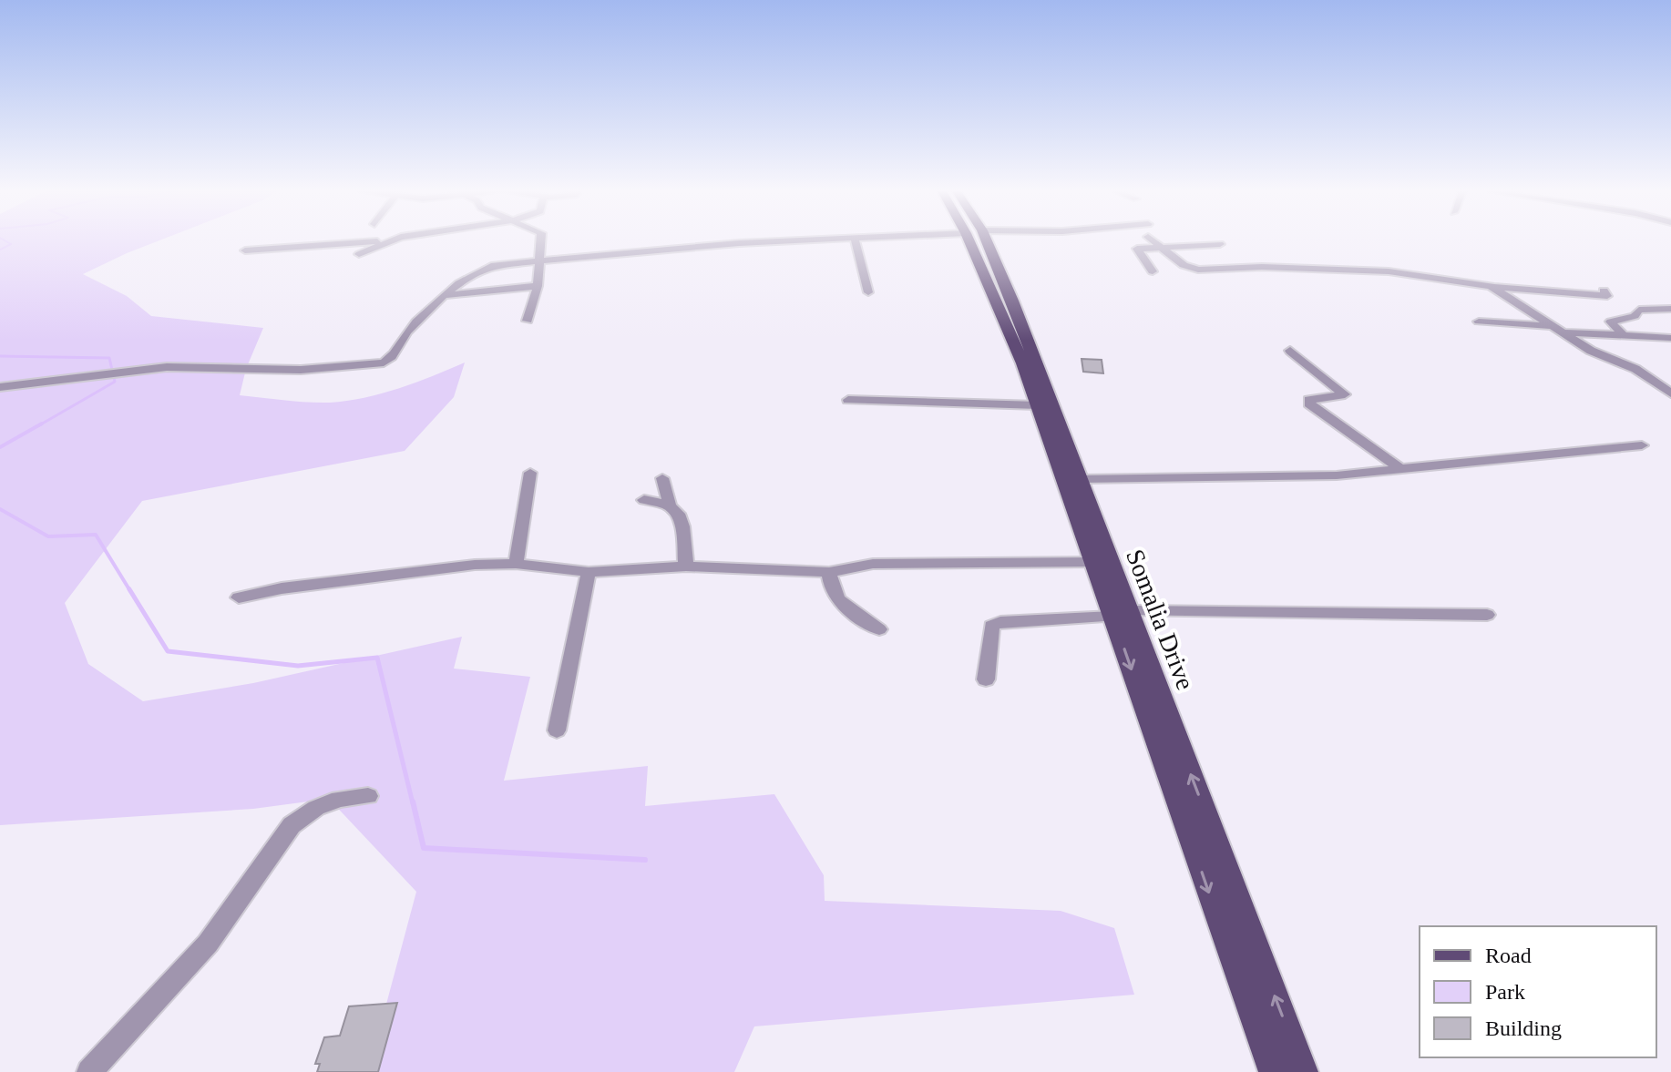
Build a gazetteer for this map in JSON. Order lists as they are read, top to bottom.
{
  "streets": {
    "main road": ["Somalia Drive"]
  },
  "legend": ["Road", "Park", "Building"]
}
